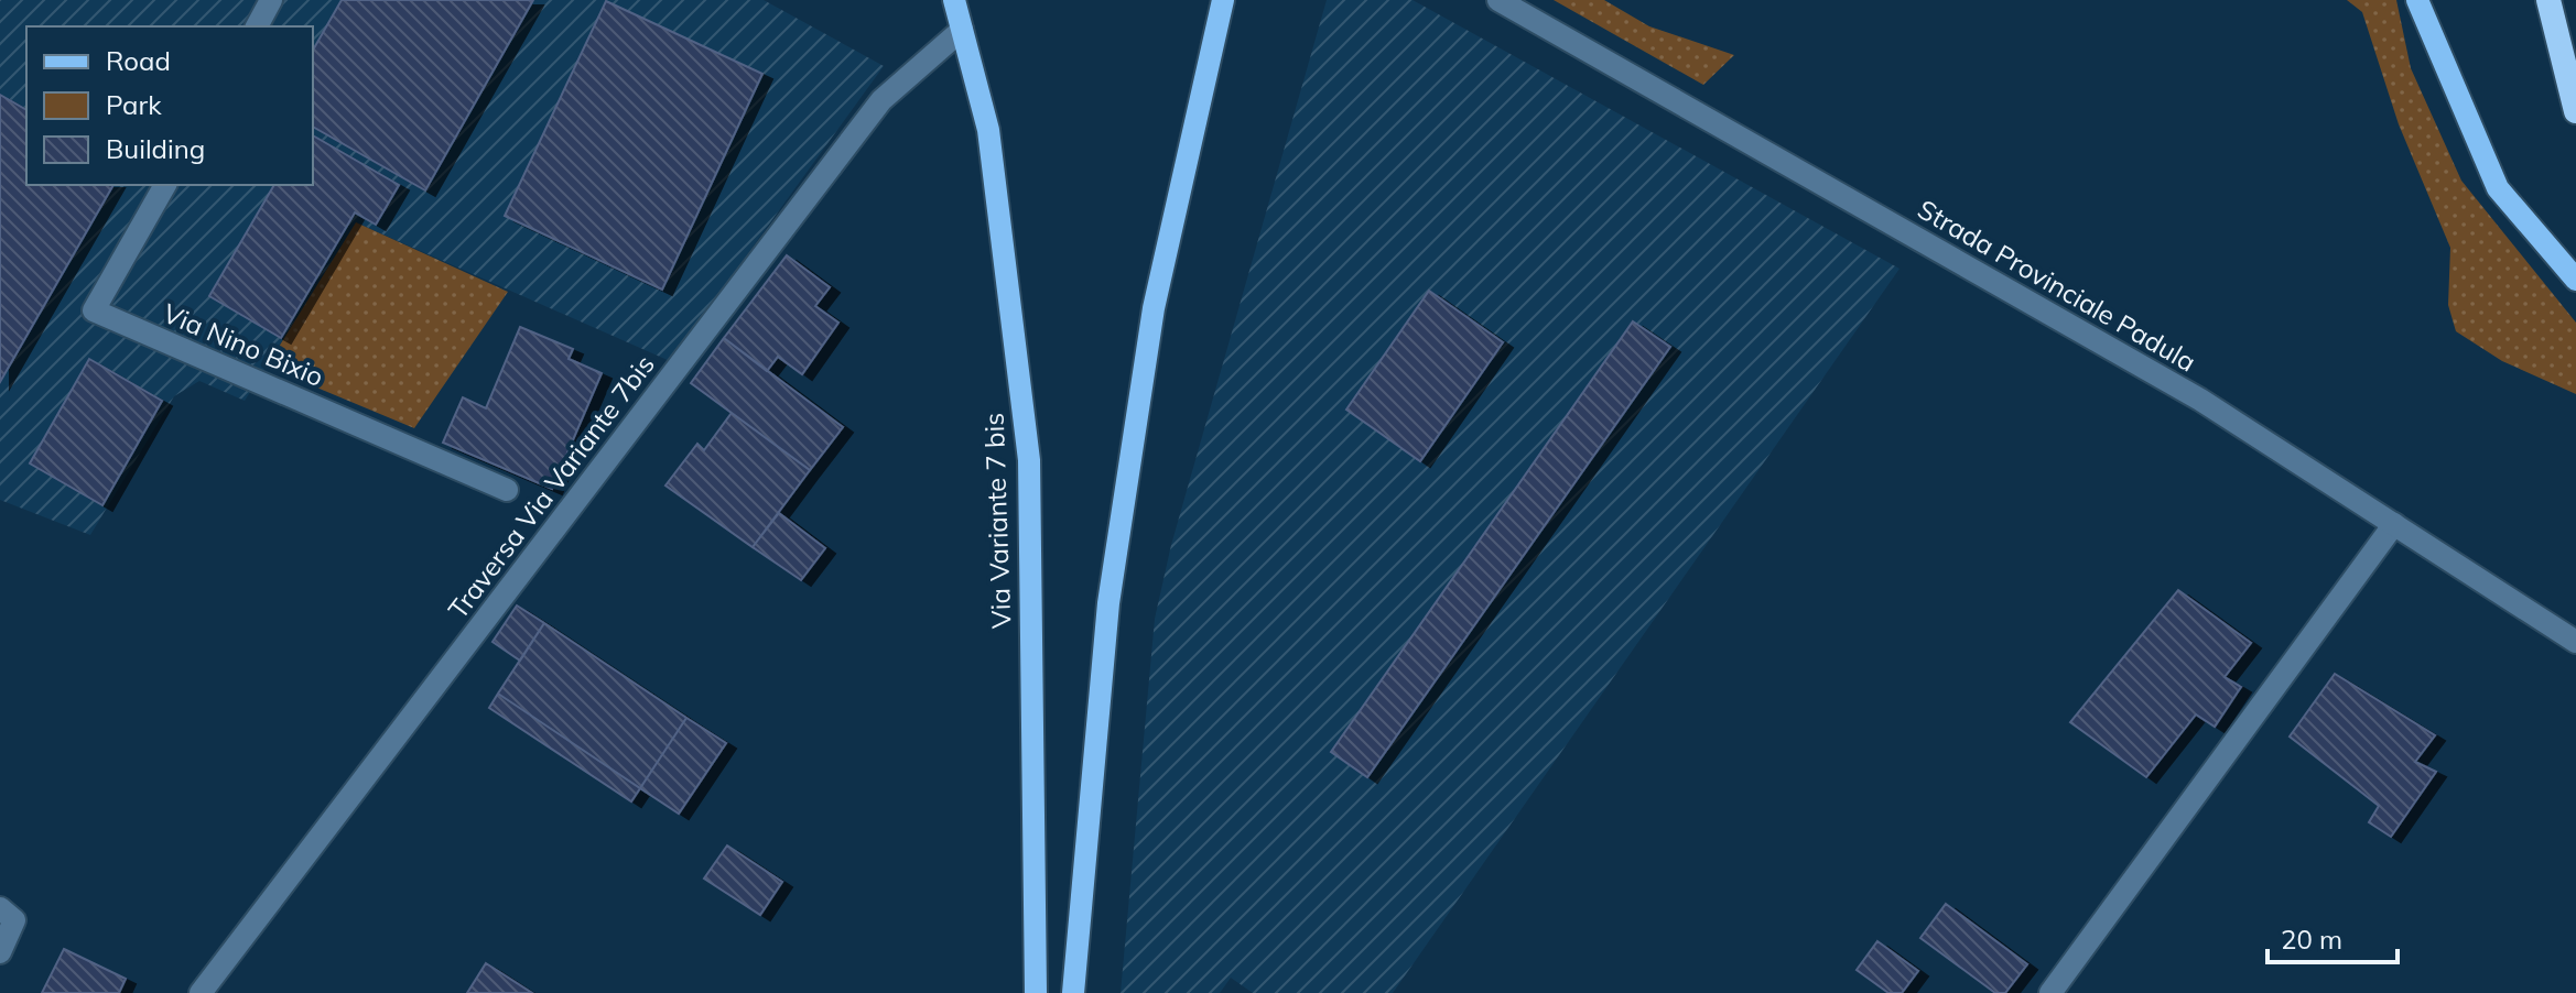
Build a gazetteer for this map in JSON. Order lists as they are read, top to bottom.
{
  "streets": {
    "main road": ["Via Variante 7 bis"],
    "street": ["Strada Provinciale Padula", "Via Nino Bixio", "Traversa Via Variante 7bis"]
  },
  "crossings": [
    ["Traversa Via Variante 7bis", "Via Variante 7 bis"]
  ],
  "legend": ["Road", "Park", "Building"],
  "scale_bar": "20 m"
}
